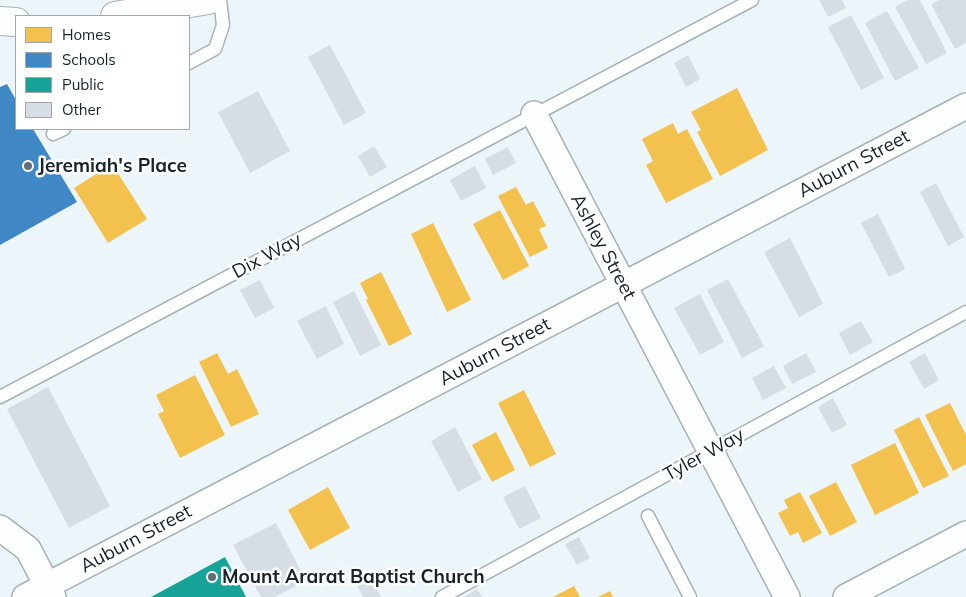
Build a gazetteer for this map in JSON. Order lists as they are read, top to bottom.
{
  "streets": {
    "street": ["Auburn Street", "Ashley Street"],
    "lane": ["Dix Way", "Tyler Way"]
  },
  "crossings": [
    ["Auburn Street", "Ashley Street"],
    ["Ashley Street", "Dix Way"],
    ["Ashley Street", "Tyler Way"]
  ],
  "places": ["Jeremiah's Place", "Mount Ararat Baptist Church"],
  "legend": [
    "Homes",
    "Schools",
    "Public",
    "Other"
  ]
}
